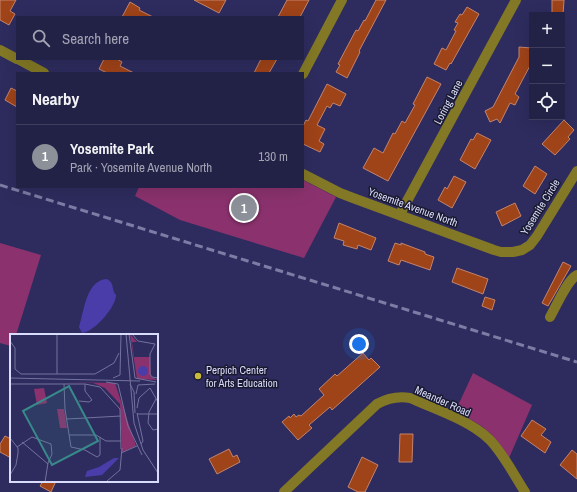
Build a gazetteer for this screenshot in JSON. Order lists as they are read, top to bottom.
{
  "streets": {
    "street": [
      "Loring Lane",
      "Yosemite Avenue North",
      "Yosemite Circle",
      "Meander Road"
    ]
  },
  "crossings": [
    ["Loring Lane", "Yosemite Avenue North"],
    ["Yosemite Avenue North", "Yosemite Circle"]
  ],
  "places": ["Perpich Center for Arts Education"],
  "page": {
    "map_buttons": ["+", "−"],
    "search": "Search here",
    "heading": "Nearby",
    "list": [
      {
        "mark": "1",
        "name": "Yosemite Park",
        "note": "Park · Yosemite Avenue North",
        "value": "130 m"
      }
    ],
    "pins": "1"
  }
}
